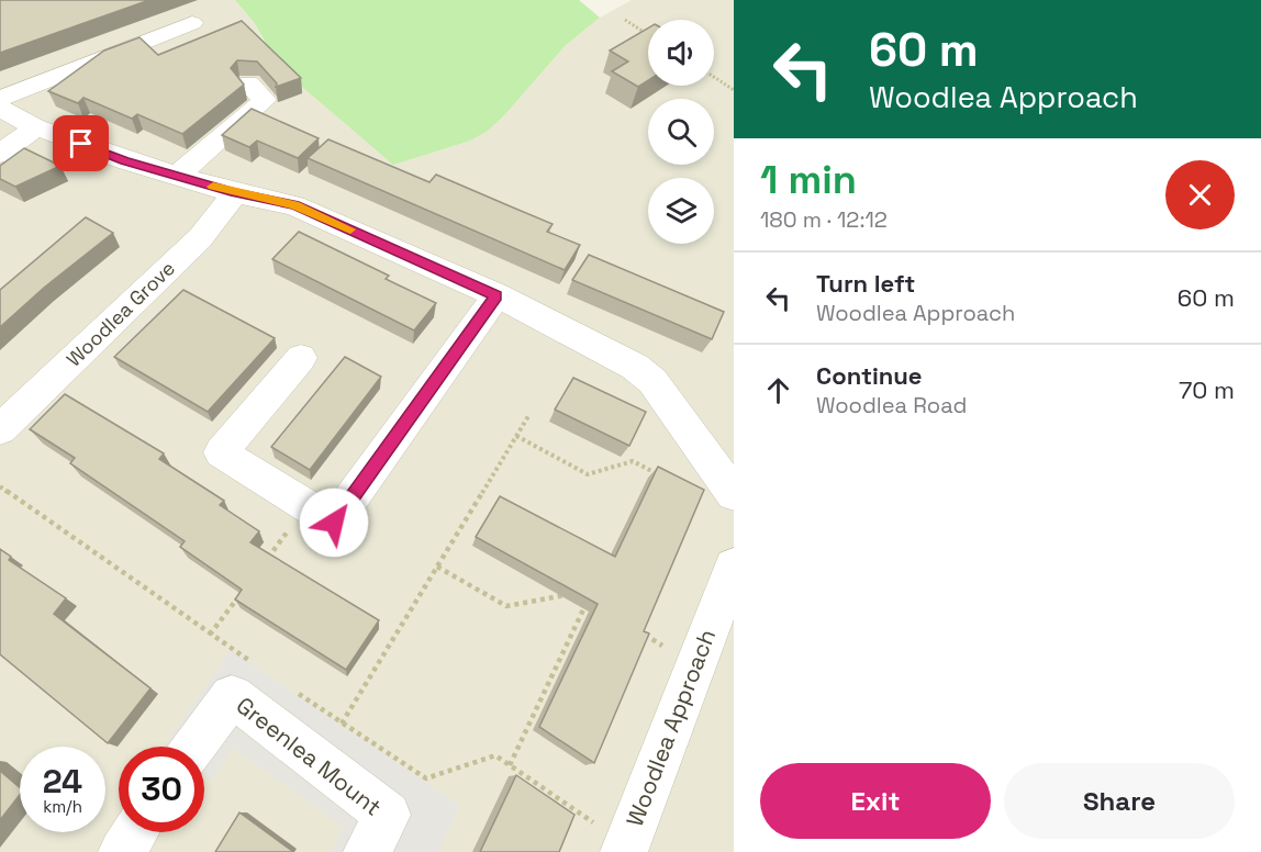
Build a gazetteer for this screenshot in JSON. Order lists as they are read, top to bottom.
{
  "streets": {
    "street": ["Woodlea Grove", "Woodlea Approach", "Greenlea Mount"]
  },
  "page": {
    "turn": ["60 m", "Woodlea Approach"],
    "heading": ["1 min", "180 m · 12:12"],
    "list": [
      {
        "name": "Turn left",
        "note": "Woodlea Approach",
        "value": "60 m"
      },
      {
        "name": "Continue",
        "note": "Woodlea Road",
        "value": "70 m"
      }
    ],
    "speed": "24 km/h",
    "limit": "30",
    "buttons": ["Exit", "Share"]
  }
}
